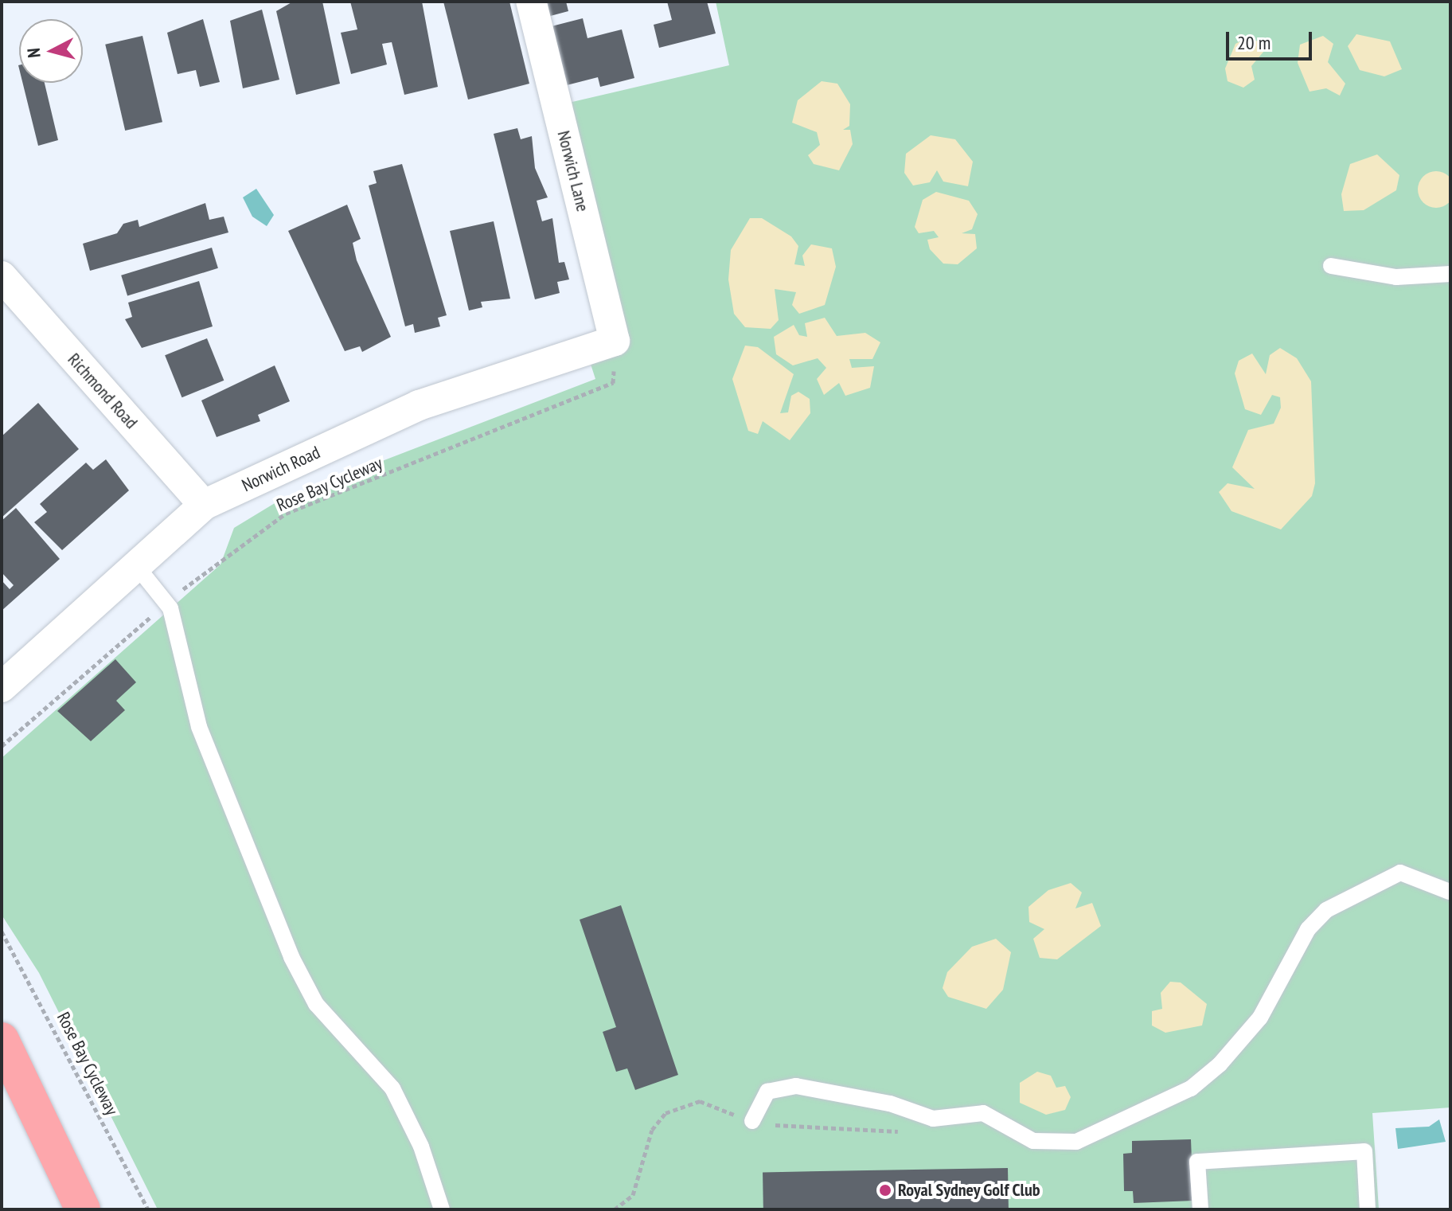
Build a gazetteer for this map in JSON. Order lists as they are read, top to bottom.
{
  "streets": {
    "street": ["Norwich Lane", "Richmond Road", "Norwich Road"],
    "path": ["Rose Bay Cycleway"]
  },
  "crossings": [
    ["Norwich Lane", "Norwich Road"],
    ["Norwich Lane", "Rose Bay Cycleway"],
    ["Richmond Road", "Norwich Road"],
    ["Norwich Road", "Rose Bay Cycleway"]
  ],
  "places": ["Royal Sydney Golf Club"],
  "scale_bar": "20 m",
  "north": "left"
}
